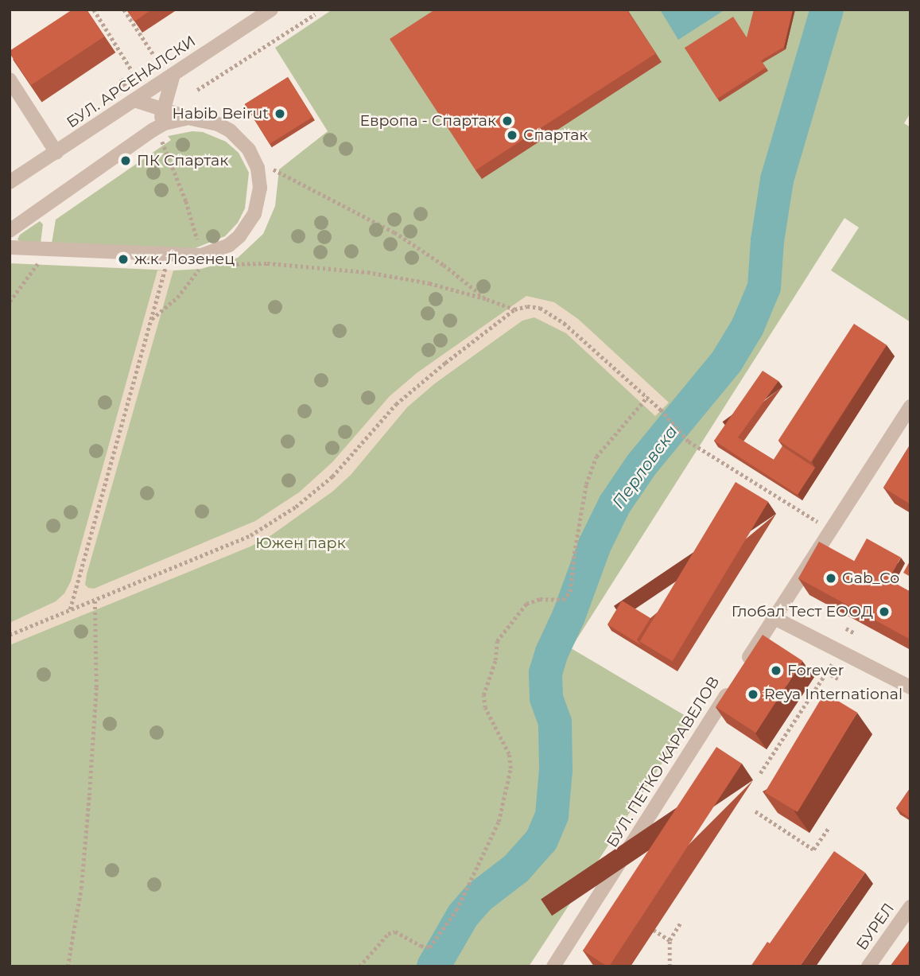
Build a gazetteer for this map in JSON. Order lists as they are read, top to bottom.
{
  "streets": {
    "street": ["БУЛ. АРСЕНАЛСКИ", "БУЛ. ПЕТКО КАРАВЕЛОВ", "БУРЕЛ"]
  },
  "water": ["Перловска"],
  "parks": ["Южен парк"],
  "places": [
    "Habib Beirut",
    "Европа - Спартак",
    "Спартак",
    "ПК Спартак",
    "ж.к. Лозенец",
    "Gab_Co",
    "Глобал Тест ЕООД",
    "Forever",
    "Reya International"
  ]
}
